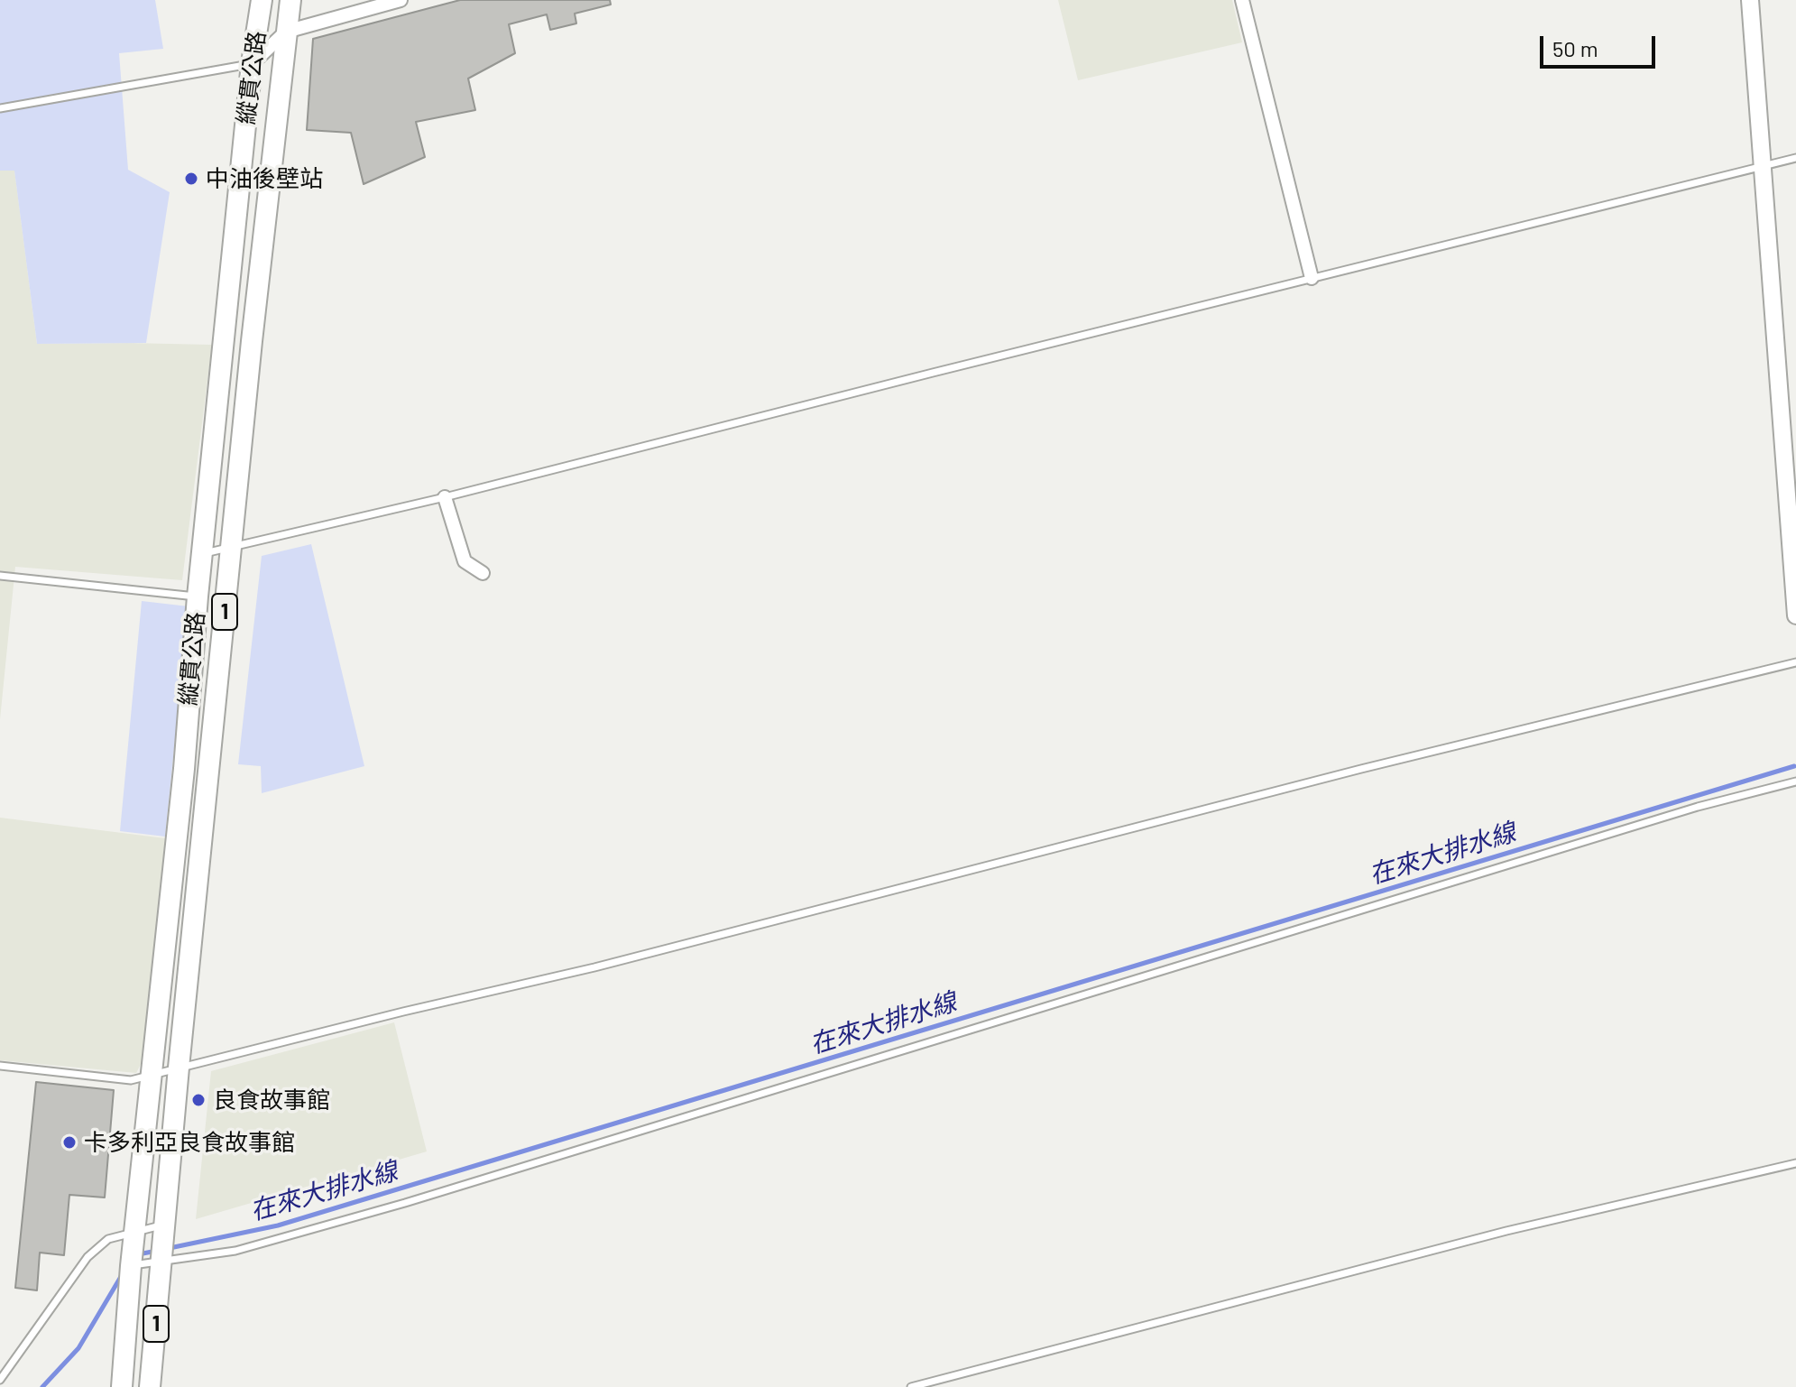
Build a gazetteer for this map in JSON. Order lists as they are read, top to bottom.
{
  "streets": {
    "main road": ["縱貫公路", "1"]
  },
  "crossings": [
    ["縱貫公路", "1"]
  ],
  "water": ["在來大排水線"],
  "places": ["中油後壁站", "良食故事館", "卡多利亞良食故事館"],
  "scale_bar": "50 m"
}
